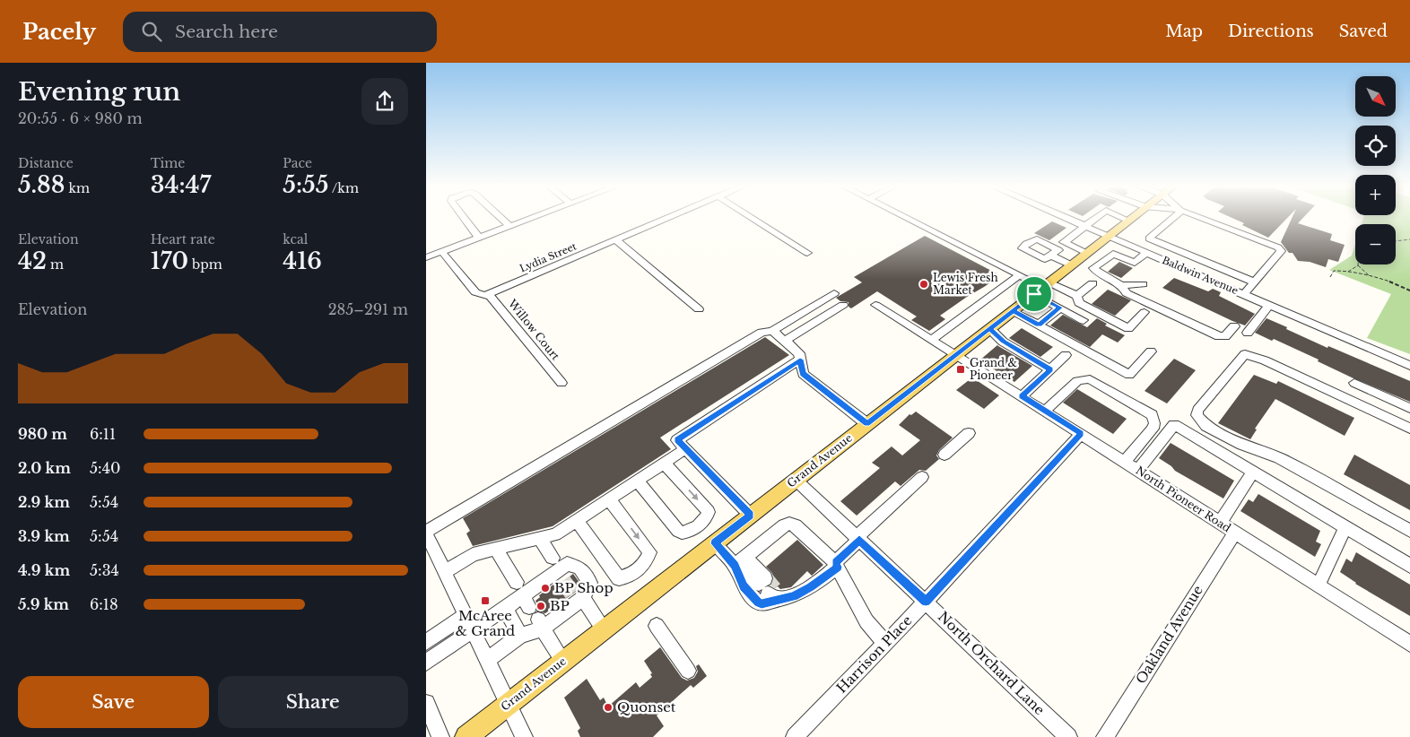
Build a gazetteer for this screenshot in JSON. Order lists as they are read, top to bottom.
{
  "streets": {
    "main road": ["Grand Avenue"],
    "street": [
      "Lydia Street",
      "Baldwin Avenue",
      "Willow Court",
      "North Pioneer Road",
      "Oakland Avenue",
      "Harrison Place",
      "North Orchard Lane"
    ]
  },
  "crossings": [
    ["Lydia Street", "Willow Court"],
    ["Baldwin Avenue", "Grand Avenue"],
    ["Grand Avenue", "North Pioneer Road"],
    ["Grand Avenue", "North Orchard Lane"],
    ["North Pioneer Road", "Oakland Avenue"],
    ["North Pioneer Road", "Harrison Place"],
    ["Harrison Place", "North Orchard Lane"]
  ],
  "places": {
    "other": [
      "Lewis Fresh Market",
      "BP Shop",
      "BP",
      "Quonset"
    ],
    "transit": ["Grand & Pioneer", "McAree & Grand"]
  },
  "north": "bottom right",
  "page": {
    "header": "Pacely",
    "search": "Search here",
    "nav": ["Map", "Directions", "Saved"],
    "heading": ["Evening run", "20:55 · 6 × 980 m"],
    "map_buttons": ["+", "−"],
    "stats": [
      ["Distance", "5.88 km"],
      ["Time", "34:47"],
      ["Pace", "5:55 /km"],
      ["Elevation", "42 m"],
      ["Heart rate", "170 bpm"],
      ["kcal", "416"]
    ],
    "chart": ["Elevation", "285–291 m"],
    "list": [
      {
        "name": "980 m",
        "note": "6:11"
      },
      {
        "name": "2.0 km",
        "note": "5:40"
      },
      {
        "name": "2.9 km",
        "note": "5:54"
      },
      {
        "name": "3.9 km",
        "note": "5:54"
      },
      {
        "name": "4.9 km",
        "note": "5:34"
      },
      {
        "name": "5.9 km",
        "note": "6:18"
      }
    ],
    "buttons": ["Save", "Share"]
  }
}
